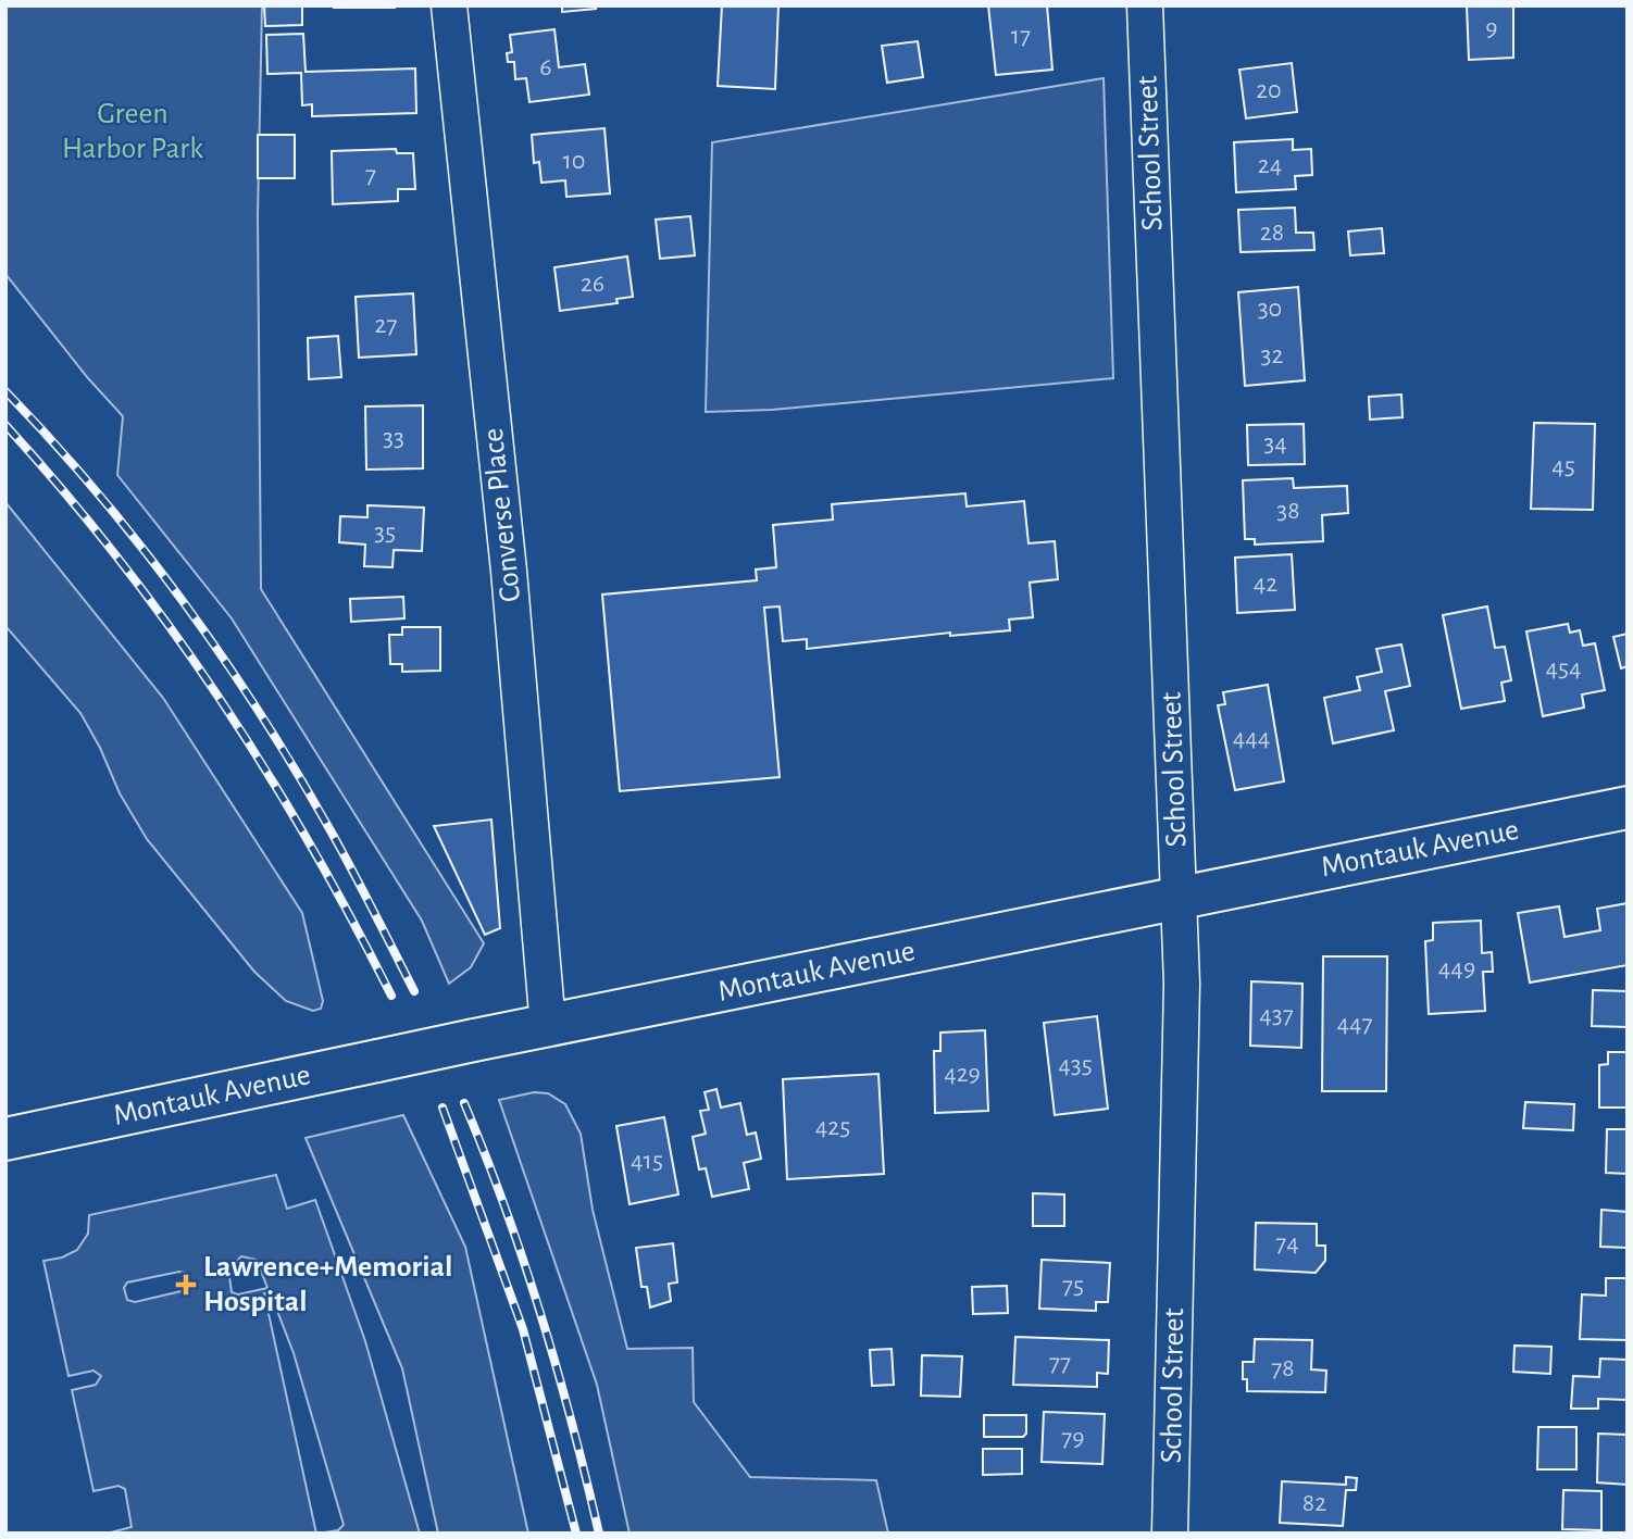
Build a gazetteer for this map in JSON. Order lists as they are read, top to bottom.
{
  "streets": {
    "street": ["School Street", "Converse Place", "Montauk Avenue"]
  },
  "crossings": [
    ["School Street", "Montauk Avenue"],
    ["Converse Place", "Montauk Avenue"]
  ],
  "parks": ["Green Harbor Park"],
  "places": {
    "health": ["Lawrence+Memorial Hospital"]
  },
  "house_numbers": [
    "9",
    "17",
    "6",
    "20",
    "10",
    "24",
    "7",
    "28",
    "26",
    "30",
    "27",
    "32",
    "33",
    "34",
    "45",
    "38",
    "35",
    "42",
    "454",
    "444",
    "449",
    "437",
    "447",
    "435",
    "429",
    "425",
    "415",
    "74",
    "75",
    "77",
    "78",
    "79",
    "82"
  ]
}
